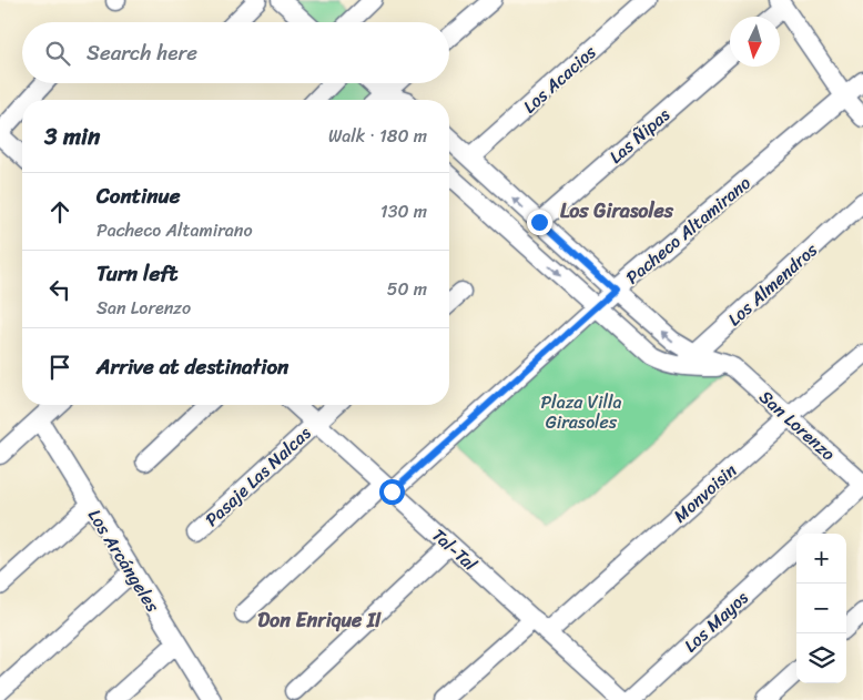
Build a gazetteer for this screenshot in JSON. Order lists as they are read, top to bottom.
{
  "streets": {
    "street": [
      "Los Acacios",
      "Las Ñipas",
      "Pacheco Altamirano",
      "Los Almendros",
      "San Lorenzo",
      "Pasaje Las Nalcas",
      "Monvoisin",
      "Tal-Tal",
      "Los Arcángeles",
      "Los Mayos"
    ]
  },
  "crossings": [
    ["Los Acacios", "San Lorenzo"],
    ["Las Ñipas", "San Lorenzo"],
    ["Pacheco Altamirano", "San Lorenzo"],
    ["Pacheco Altamirano", "Tal-Tal"],
    ["Los Almendros", "San Lorenzo"],
    ["San Lorenzo", "Monvoisin"],
    ["Pasaje Las Nalcas", "Tal-Tal"],
    ["Monvoisin", "Tal-Tal"]
  ],
  "districts": ["Los Girasoles", "Don Enrique II"],
  "parks": ["Plaza Villa Girasoles"],
  "north": "bottom",
  "page": {
    "search": "Search here",
    "heading": ["3 min", "Walk · 180 m"],
    "list": [
      ["Continue", "Pacheco Altamirano", "130 m"],
      ["Turn left", "San Lorenzo", "50 m"],
      "Arrive at destination"
    ],
    "map_buttons": ["+", "−"]
  }
}
